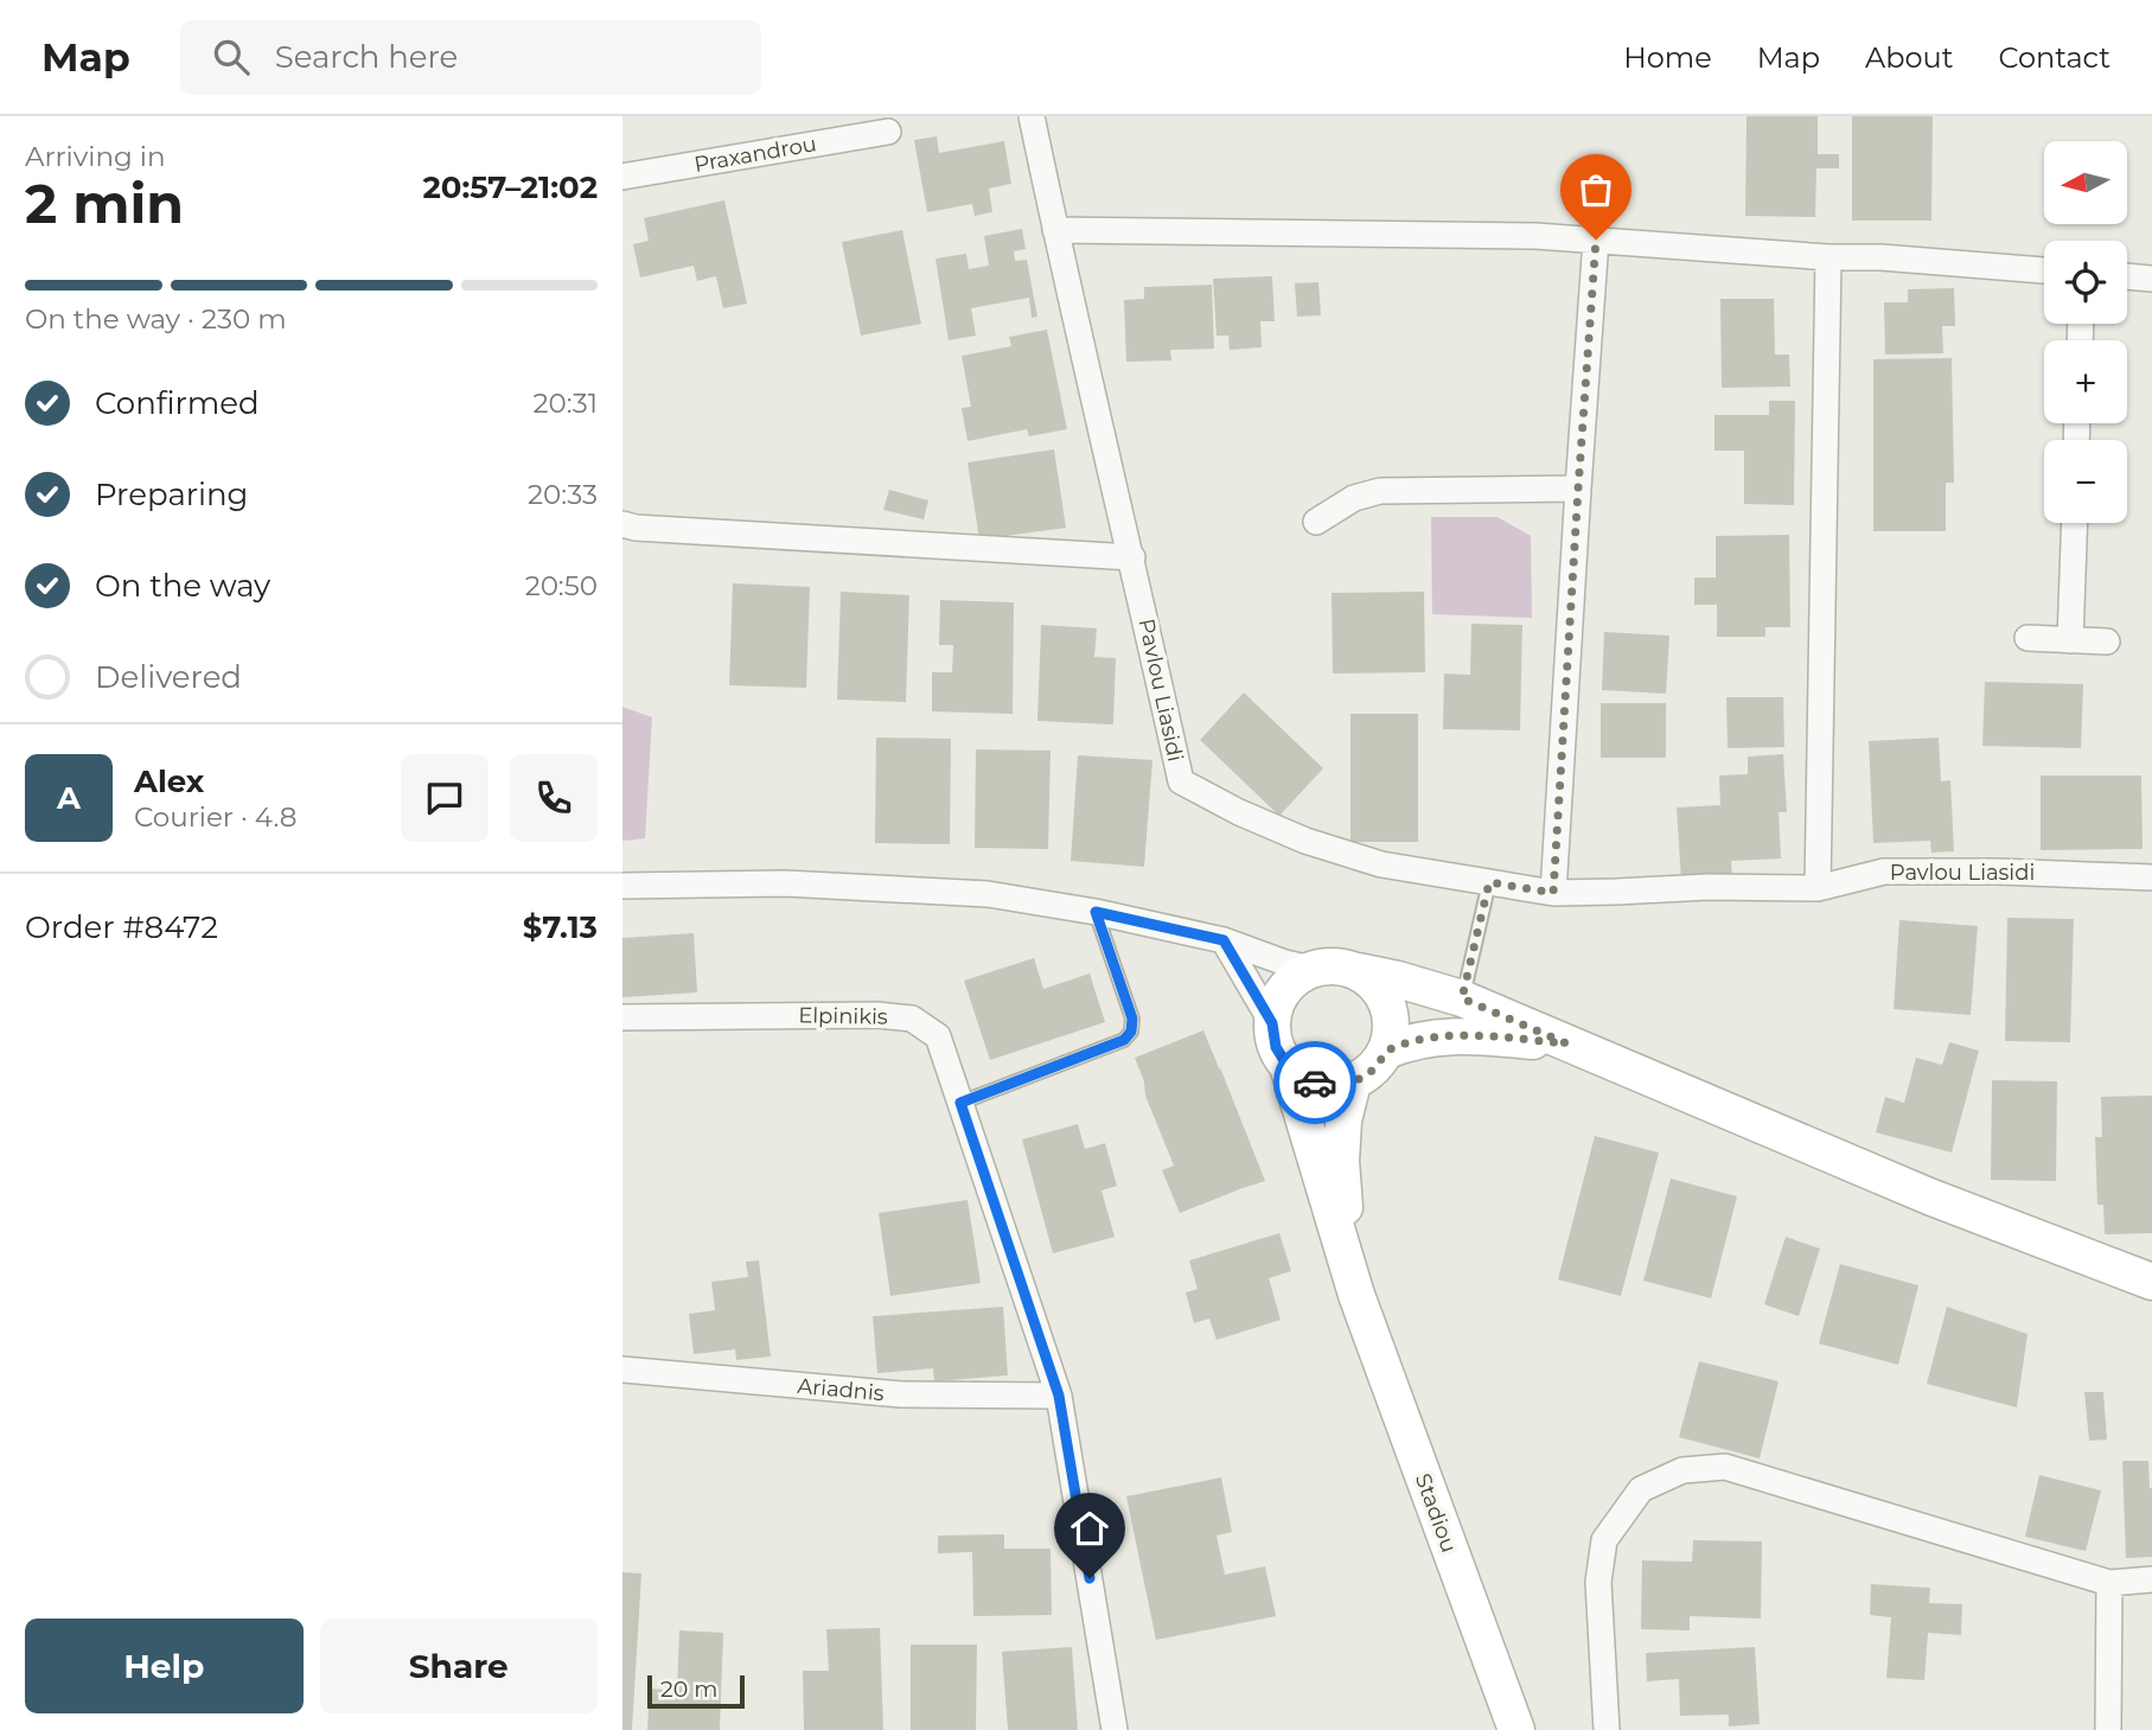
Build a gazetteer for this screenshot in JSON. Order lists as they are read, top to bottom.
{
  "streets": {
    "street": [
      "Praxandrou",
      "Pavlou Liasidi",
      "Elpinikis",
      "Ariadnis",
      "Stadiou"
    ]
  },
  "crossings": [
    ["Elpinikis", "Ariadnis"]
  ],
  "scale_bar": "20 m",
  "north": "left",
  "page": {
    "header": "Map",
    "search": "Search here",
    "nav": [
      "Home",
      "Map",
      "About",
      "Contact"
    ],
    "heading": ["2 min", "Arriving in", "20:57–21:02"],
    "panel": [
      "Alex",
      "Courier · 4.8",
      "Order #8472",
      "$7.13"
    ],
    "map_buttons": ["+", "−"],
    "bar": "On the way · 230 m",
    "list": [
      ["Confirmed", "20:31"],
      ["Preparing", "20:33"],
      ["On the way", "20:50"],
      "Delivered"
    ],
    "round": "A",
    "buttons": ["Help", "Share"],
    "scale": "20 m"
  }
}
